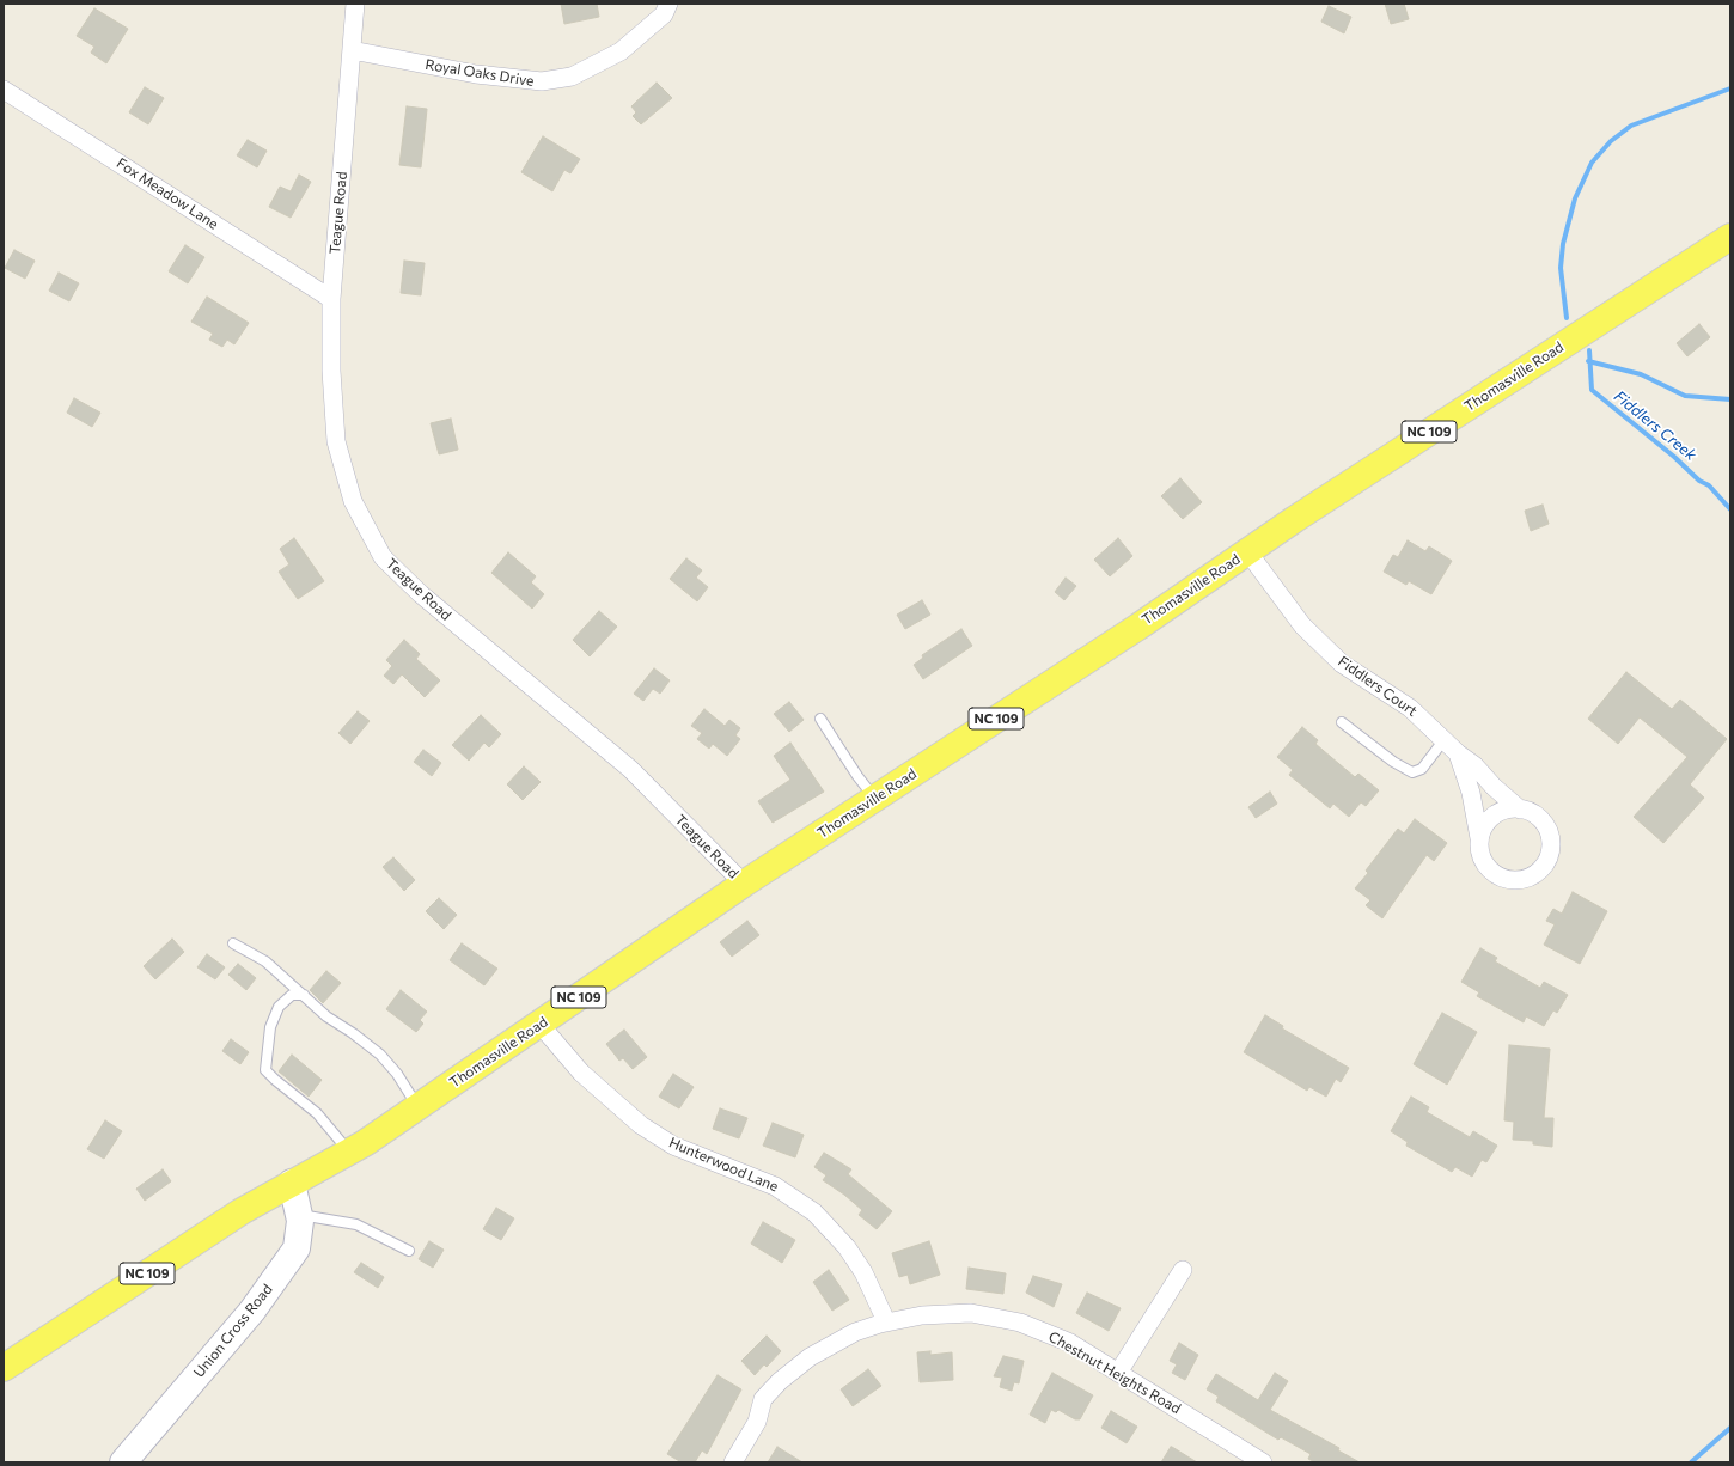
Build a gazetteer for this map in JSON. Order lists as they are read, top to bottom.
{
  "streets": {
    "main road": ["Thomasville Road", "NC 109", "Union Cross Road"],
    "street": [
      "Royal Oaks Drive",
      "Fox Meadow Lane",
      "Teague Road",
      "Fiddlers Court",
      "Hunterwood Lane",
      "Chestnut Heights Road"
    ]
  },
  "crossings": [
    ["Royal Oaks Drive", "Teague Road"],
    ["Fox Meadow Lane", "Teague Road"],
    ["Teague Road", "Thomasville Road"],
    ["Thomasville Road", "Fiddlers Court"],
    ["Thomasville Road", "Hunterwood Lane"],
    ["Thomasville Road", "Union Cross Road"],
    ["Hunterwood Lane", "Chestnut Heights Road"]
  ],
  "water": ["Fiddlers Creek"]
}
